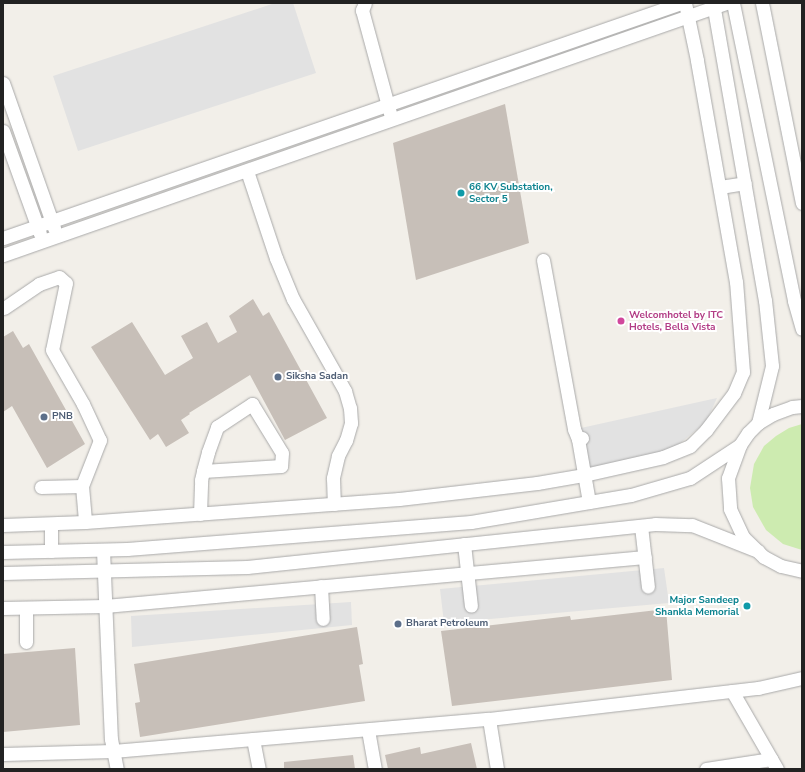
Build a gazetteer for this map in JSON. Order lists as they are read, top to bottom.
{
  "places": [
    "66 KV Substation, Sector 5",
    "Welcomhotel by ITC Hotels, Bella Vista",
    "Siksha Sadan",
    "PNB",
    "Major Sandeep Shankla Memorial",
    "Bharat Petroleum"
  ]
}
